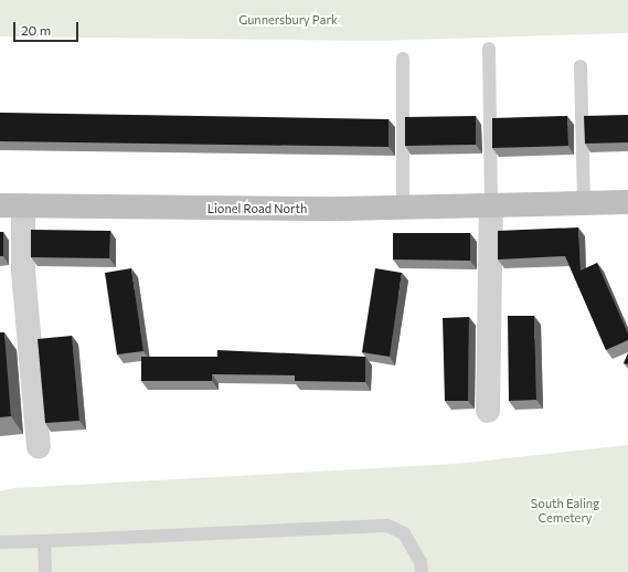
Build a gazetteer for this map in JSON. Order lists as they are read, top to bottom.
{
  "streets": {
    "street": ["Lionel Road North"]
  },
  "parks": ["Gunnersbury Park", "South Ealing Cemetery"],
  "scale_bar": "20 m"
}
